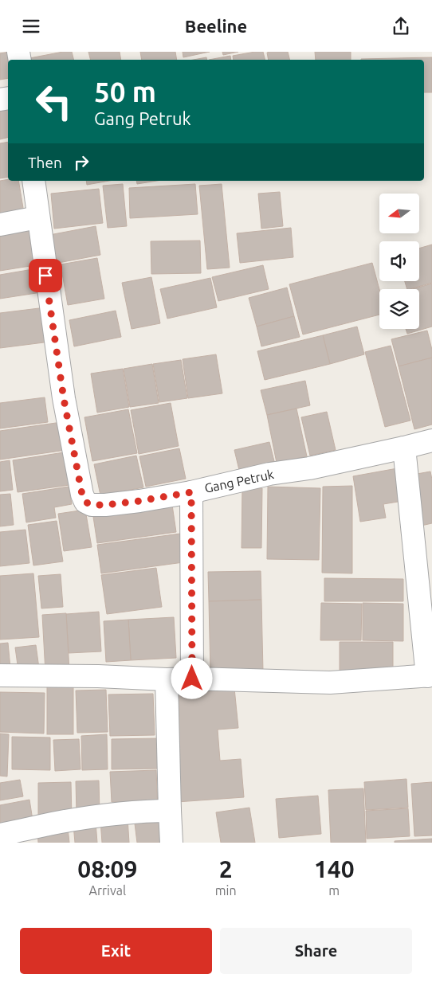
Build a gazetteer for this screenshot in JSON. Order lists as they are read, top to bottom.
{
  "streets": {
    "street": ["Gang Petruk"]
  },
  "north": "left",
  "page": {
    "header": "Beeline",
    "turn": ["50 m", "Gang Petruk"],
    "then": "Then",
    "eta": [
      "08:09",
      "Arrival",
      "2",
      "min",
      "140",
      "m"
    ],
    "buttons": ["Exit", "Share"]
  }
}
